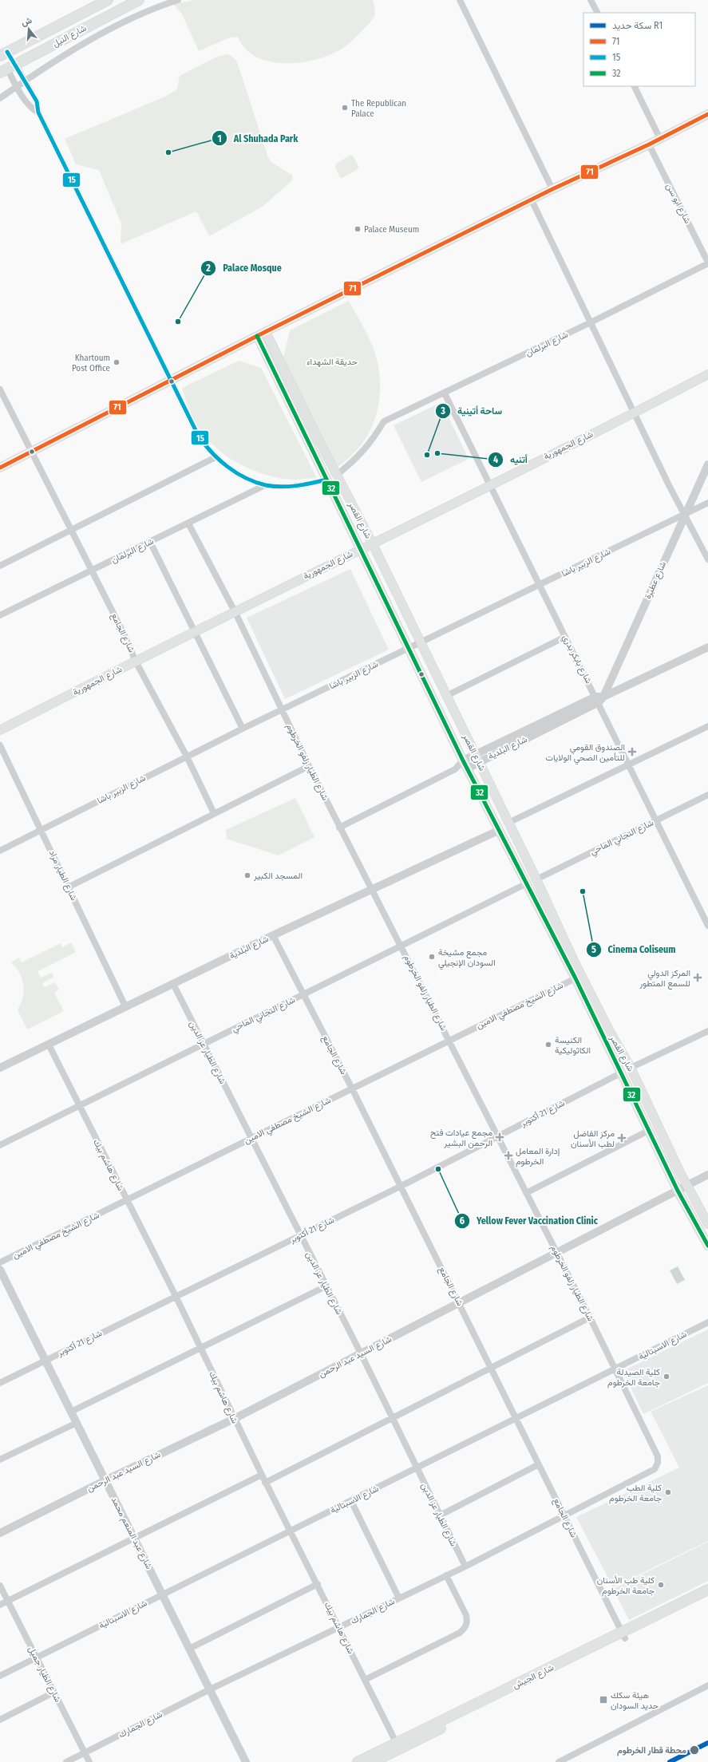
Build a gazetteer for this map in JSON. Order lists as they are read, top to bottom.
{
  "streets": {
    "main road": [
      "شارع النيل",
      "شارع الجمهورية",
      "شارع القصر",
      "شارع الجيش"
    ],
    "street": [
      "شارع ابو سن",
      "شارع البرلمان",
      "شارع الزبير باشا",
      "شارع عطبرة",
      "شارع الجامع",
      "شارع بابكر بدري",
      "شارع البلدية",
      "شارع الطيار زلفو الخرطوم",
      "شارع التجاني الماحي",
      "شارع الطيار مراد",
      "شارع الشيخ مصطفي الامين",
      "شارع الطيار عز الدين",
      "شارع 21 أكتوبر",
      "شارع هاشم بيك",
      "شارع الاسبتالية",
      "شارع السيد عبد الرحمن",
      "شارع عبد المنعم محمد",
      "شارع الجمارك",
      "شارع الطيار جميل"
    ]
  },
  "crossings": [
    ["شارع ابو سن", "شارع البرلمان"],
    ["شارع البرلمان", "شارع القصر"],
    ["شارع البرلمان", "شارع الجامع"],
    ["شارع البرلمان", "شارع بابكر بدري"],
    ["شارع البرلمان", "شارع الطيار زلفو الخرطوم"],
    ["شارع الجمهورية", "شارع القصر"],
    ["شارع الجمهورية", "شارع الجامع"],
    ["شارع الجمهورية", "شارع بابكر بدري"],
    ["شارع الجمهورية", "شارع الطيار زلفو الخرطوم"],
    ["شارع القصر", "شارع الزبير باشا"],
    ["شارع القصر", "شارع البلدية"],
    ["شارع القصر", "شارع التجاني الماحي"],
    ["شارع القصر", "شارع الشيخ مصطفي الامين"],
    ["شارع القصر", "شارع 21 أكتوبر"],
    ["شارع القصر", "شارع السيد عبد الرحمن"],
    ["شارع الزبير باشا", "شارع عطبرة"],
    ["شارع الزبير باشا", "شارع الجامع"],
    ["شارع الزبير باشا", "شارع بابكر بدري"],
    ["شارع الزبير باشا", "شارع الطيار زلفو الخرطوم"],
    ["شارع الزبير باشا", "شارع الطيار مراد"],
    ["شارع عطبرة", "شارع بابكر بدري"],
    ["شارع عطبرة", "شارع البلدية"],
    ["شارع الجامع", "شارع البلدية"],
    ["شارع الجامع", "شارع التجاني الماحي"],
    ["شارع الجامع", "شارع الشيخ مصطفي الامين"],
    ["شارع الجامع", "شارع 21 أكتوبر"],
    ["شارع الجامع", "شارع الاسبتالية"],
    ["شارع الجامع", "شارع السيد عبد الرحمن"],
    ["شارع الجامع", "شارع الجمارك"],
    ["شارع الجامع", "شارع الجيش"],
    ["شارع بابكر بدري", "شارع البلدية"],
    ["شارع بابكر بدري", "شارع التجاني الماحي"],
    ["شارع البلدية", "شارع الطيار زلفو الخرطوم"],
    ["شارع البلدية", "شارع الطيار مراد"],
    ["شارع البلدية", "شارع الطيار عز الدين"],
    ["شارع البلدية", "شارع هاشم بيك"],
    ["شارع الطيار زلفو الخرطوم", "شارع التجاني الماحي"],
    ["شارع الطيار زلفو الخرطوم", "شارع الشيخ مصطفي الامين"],
    ["شارع الطيار زلفو الخرطوم", "شارع 21 أكتوبر"],
    ["شارع الطيار زلفو الخرطوم", "شارع الاسبتالية"],
    ["شارع الطيار زلفو الخرطوم", "شارع السيد عبد الرحمن"],
    ["شارع الطيار زلفو الخرطوم", "شارع الجمارك"],
    ["شارع التجاني الماحي", "شارع الطيار عز الدين"],
    ["شارع التجاني الماحي", "شارع هاشم بيك"],
    ["شارع الشيخ مصطفي الامين", "شارع الطيار عز الدين"],
    ["شارع الشيخ مصطفي الامين", "شارع هاشم بيك"],
    ["شارع الطيار عز الدين", "شارع 21 أكتوبر"],
    ["شارع الطيار عز الدين", "شارع الاسبتالية"],
    ["شارع الطيار عز الدين", "شارع السيد عبد الرحمن"],
    ["شارع الطيار عز الدين", "شارع الجمارك"],
    ["شارع 21 أكتوبر", "شارع هاشم بيك"],
    ["شارع 21 أكتوبر", "شارع عبد المنعم محمد"],
    ["شارع هاشم بيك", "شارع الاسبتالية"],
    ["شارع هاشم بيك", "شارع السيد عبد الرحمن"],
    ["شارع هاشم بيك", "شارع الجمارك"],
    ["شارع هاشم بيك", "شارع الجيش"],
    ["شارع الاسبتالية", "شارع عبد المنعم محمد"],
    ["شارع الاسبتالية", "شارع الطيار جميل"],
    ["شارع السيد عبد الرحمن", "شارع عبد المنعم محمد"],
    ["شارع عبد المنعم محمد", "شارع الجمارك"],
    ["شارع الجمارك", "شارع الطيار جميل"]
  ],
  "parks": ["حديقة الشهداء"],
  "places": {
    "other": [
      "The Republican Palace",
      "Al Shuhada Park",
      "Palace Museum",
      "Palace Mosque",
      "Khartoum Post Office",
      "أتنيه",
      "ساحة أتينية",
      "المسجد الكبير",
      "Cinema Coliseum",
      "مجمع مشيخة السودان الإنجيلي",
      "الكنيسة الكاثوليكية",
      "Yellow Fever Vaccination Clinic",
      "كلية الصيدلة جامعة الخرطوم",
      "كلية الطب جامعة الخرطوم",
      "كلية طب الأسنان جامعة الخرطوم",
      "محطة قطار الخرطوم"
    ],
    "health": [
      "الصندوق القومي للتأمين الصحي الولايات",
      "المركز الدولي للسمع المتطور",
      "مجمع عيادات فتح الرحمن البشير",
      "مركز الفاضل لطب الأسنان",
      "إدارة المعامل الخرطوم"
    ],
    "transit": ["هيئة سكك حديد السودان"]
  },
  "lines": [
    "transit line 15",
    "transit line 71",
    "transit line 32",
    "rail line R1"
  ],
  "legend": [
    "سكة حديد R1",
    "71",
    "15",
    "32"
  ],
  "north": "top"
}
